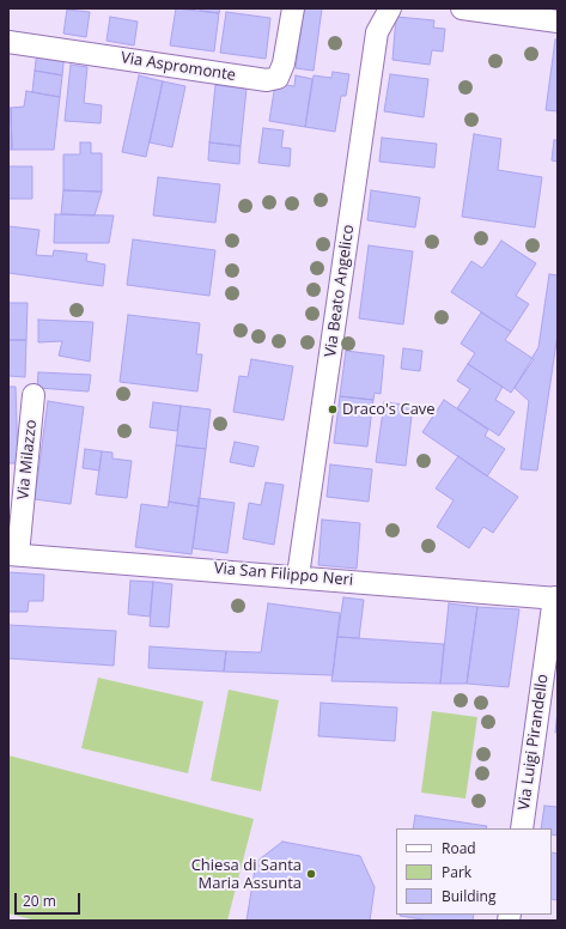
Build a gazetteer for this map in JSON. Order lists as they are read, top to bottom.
{
  "streets": {
    "street": [
      "Via Aspromonte",
      "Via Beato Angelico",
      "Via Milazzo",
      "Via San Filippo Neri",
      "Via Luigi Pirandello"
    ]
  },
  "crossings": [
    ["Via Beato Angelico", "Via San Filippo Neri"],
    ["Via Milazzo", "Via San Filippo Neri"],
    ["Via San Filippo Neri", "Via Luigi Pirandello"]
  ],
  "places": ["Draco's Cave", "Chiesa di Santa Maria Assunta"],
  "legend": ["Road", "Park", "Building"],
  "scale_bar": "20 m"
}
